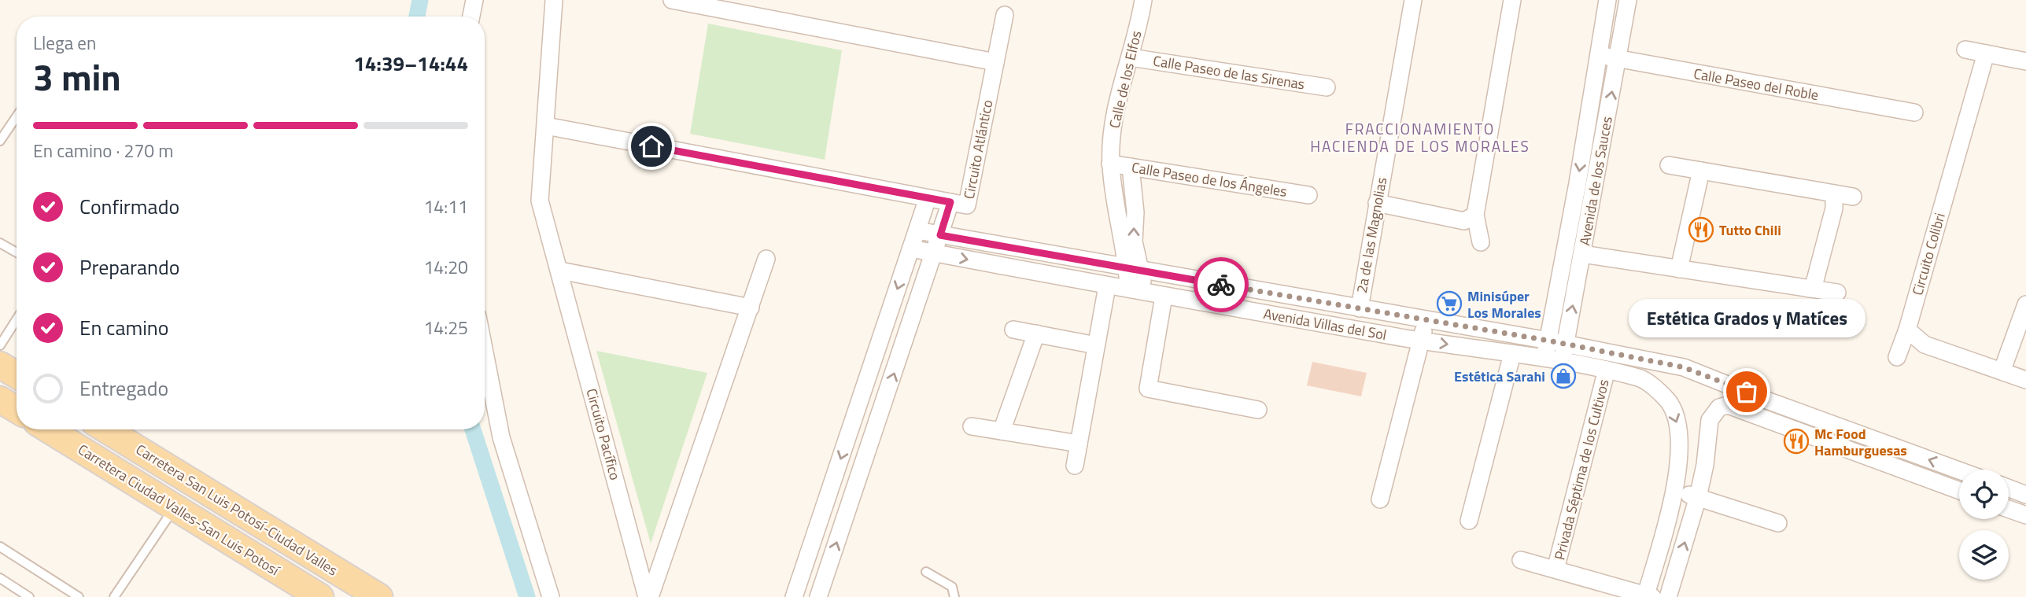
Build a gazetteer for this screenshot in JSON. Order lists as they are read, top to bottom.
{
  "streets": {
    "main road": ["Carretera Ciudad Valles-San Luis Potosí", "Carretera San Luis Potosí-Ciudad Valles"],
    "street": [
      "Calle Paseo de las Sirenas",
      "Calle de los Elfos",
      "Calle Paseo del Roble",
      "Circuito Atlántico",
      "Calle Paseo de los Ángeles",
      "Avenida de los Sauces",
      "2a de las Magnolias",
      "Circuito Colibri",
      "Avenida Villas del Sol",
      "Circuito Pacífico",
      "Privada Séptima de los Cultivos"
    ]
  },
  "crossings": [
    ["Calle Paseo de las Sirenas", "Calle de los Elfos"],
    ["Calle de los Elfos", "Calle Paseo de los Ángeles"],
    ["Calle de los Elfos", "Avenida Villas del Sol"],
    ["Calle Paseo del Roble", "Avenida de los Sauces"],
    ["Circuito Atlántico", "Circuito Pacífico"],
    ["Avenida de los Sauces", "Avenida Villas del Sol"],
    ["2a de las Magnolias", "Avenida Villas del Sol"],
    ["Avenida Villas del Sol", "Privada Séptima de los Cultivos"]
  ],
  "districts": ["FRACCIONAMIENTO HACIENDA DE LOS MORALES"],
  "places": {
    "restaurant": ["Tutto Chili", "Mc Food Hamburguesas"],
    "supermarket": ["Minisúper Los Morales"],
    "shop": ["Estética Sarahi"],
    "other": ["Estética Grados y Matíces"]
  },
  "page": {
    "heading": ["3 min", "Llega en", "14:39–14:44"],
    "bar": "En camino · 270 m",
    "list": [
      ["Confirmado", "14:11"],
      ["Preparando", "14:20"],
      ["En camino", "14:25"],
      "Entregado"
    ],
    "bubble": "Estética Grados y Matíces"
  }
}
